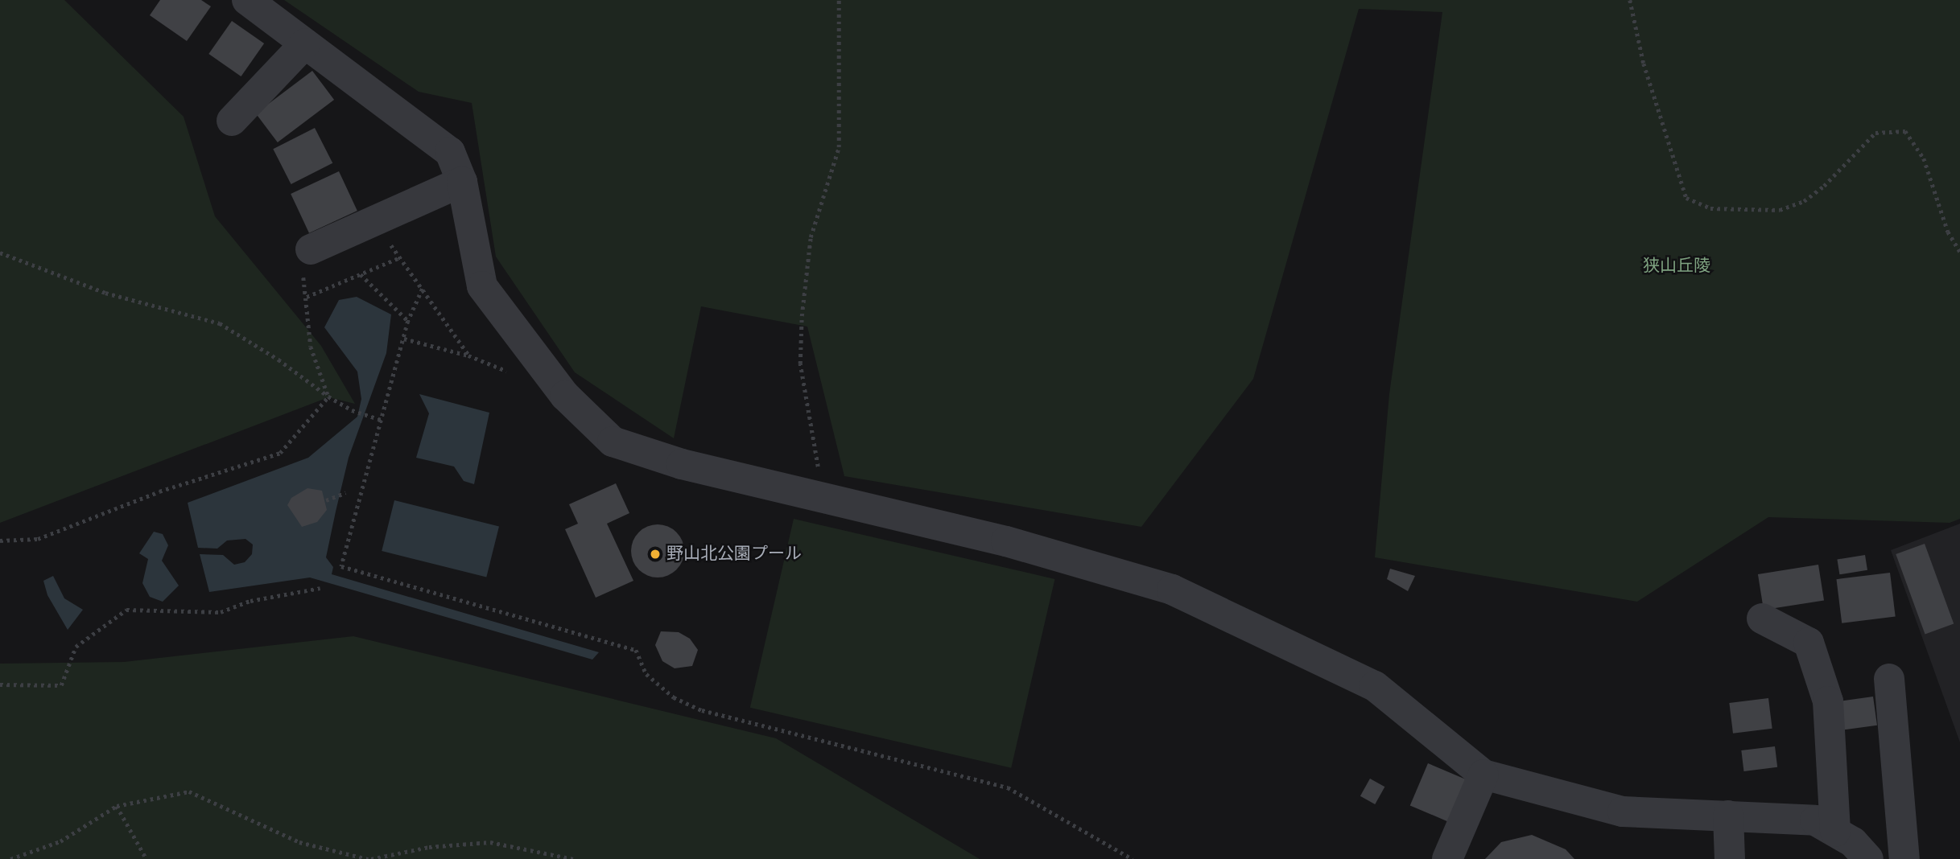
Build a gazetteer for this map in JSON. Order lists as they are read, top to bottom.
{
  "parks": ["狭山丘陵"],
  "places": ["野山北公園プール"]
}
